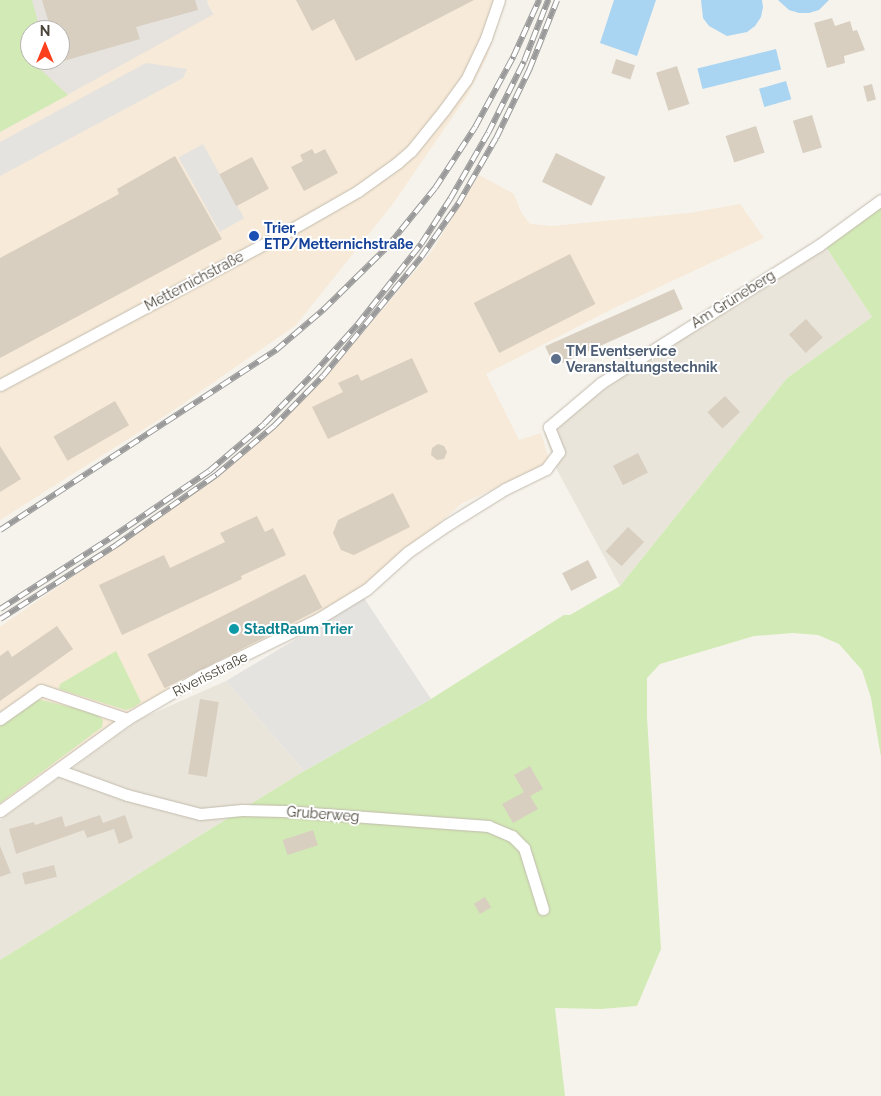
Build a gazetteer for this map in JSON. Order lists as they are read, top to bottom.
{
  "streets": {
    "street": [
      "Metternichstraße",
      "Am Grüneberg",
      "Riverisstraße",
      "Gruberweg"
    ]
  },
  "crossings": [
    ["Am Grüneberg", "Riverisstraße"],
    ["Riverisstraße", "Gruberweg"]
  ],
  "places": ["Trier, ETP/Metternichstraße", "TM Eventservice Veranstaltungstechnik", "StadtRaum Trier"],
  "north": "top"
}
